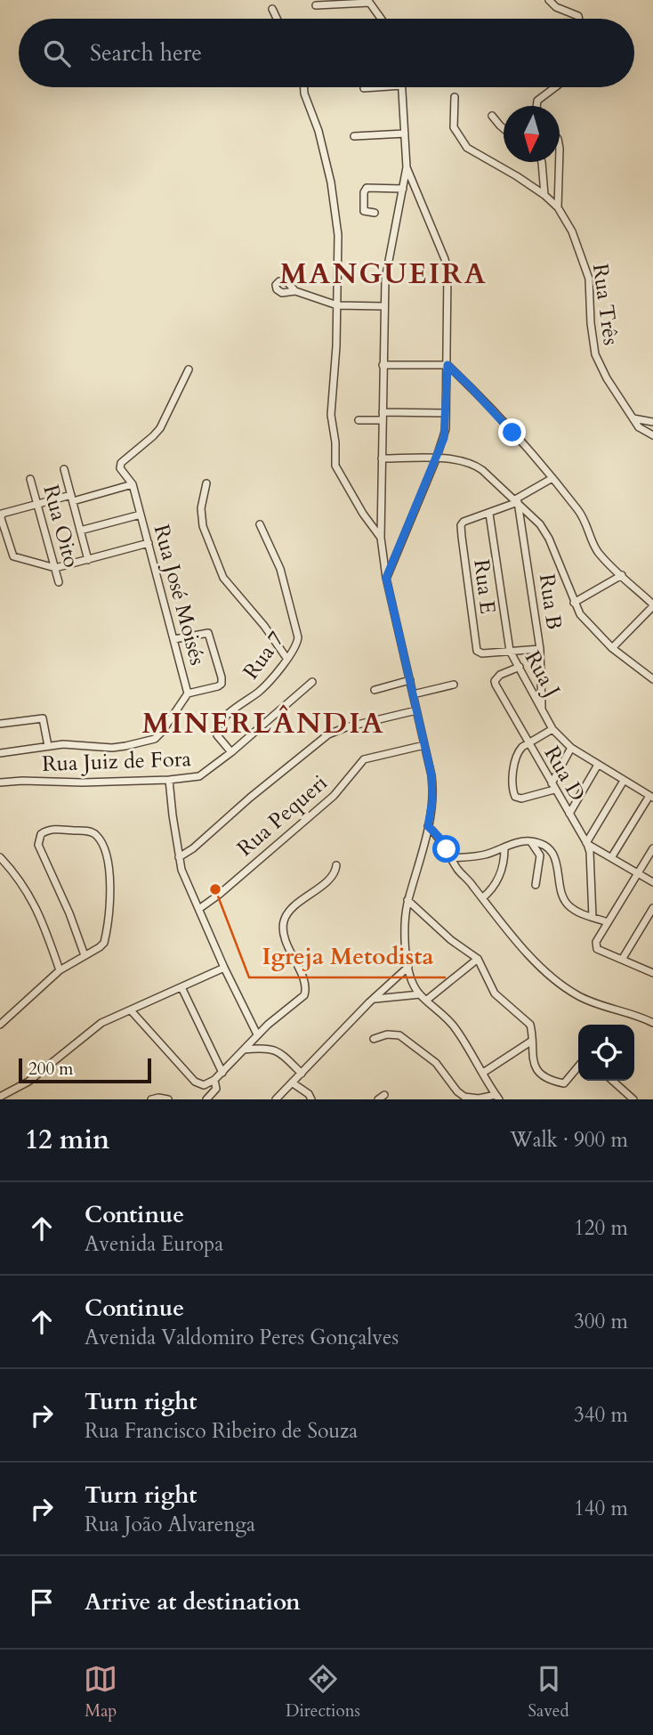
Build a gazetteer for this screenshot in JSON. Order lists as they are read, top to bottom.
{
  "streets": {
    "street": [
      "Rua Três",
      "Rua Oito",
      "Rua E",
      "Rua José Moisés",
      "Rua B",
      "Rua 7",
      "Rua J",
      "Rua Juiz de Fora",
      "Rua D",
      "Rua Pequeri"
    ]
  },
  "crossings": [
    ["Rua E", "Rua B"],
    ["Rua E", "Rua J"],
    ["Rua B", "Rua J"],
    ["Rua 7", "Rua Juiz de Fora"],
    ["Rua J", "Rua D"]
  ],
  "districts": ["MANGUEIRA", "MINERLÂNDIA"],
  "places": ["Igreja Metodista"],
  "scale_bar": "200 m",
  "north": "bottom",
  "page": {
    "search": "Search here",
    "scale": "200 m",
    "heading": ["12 min", "Walk · 900 m"],
    "list": [
      ["Continue", "Avenida Europa", "120 m"],
      ["Continue", "Avenida Valdomiro Peres Gonçalves", "300 m"],
      ["Turn right", "Rua Francisco Ribeiro de Souza", "340 m"],
      ["Turn right", "Rua João Alvarenga", "140 m"],
      "Arrive at destination"
    ],
    "nav": ["Map", "Directions", "Saved"]
  }
}
